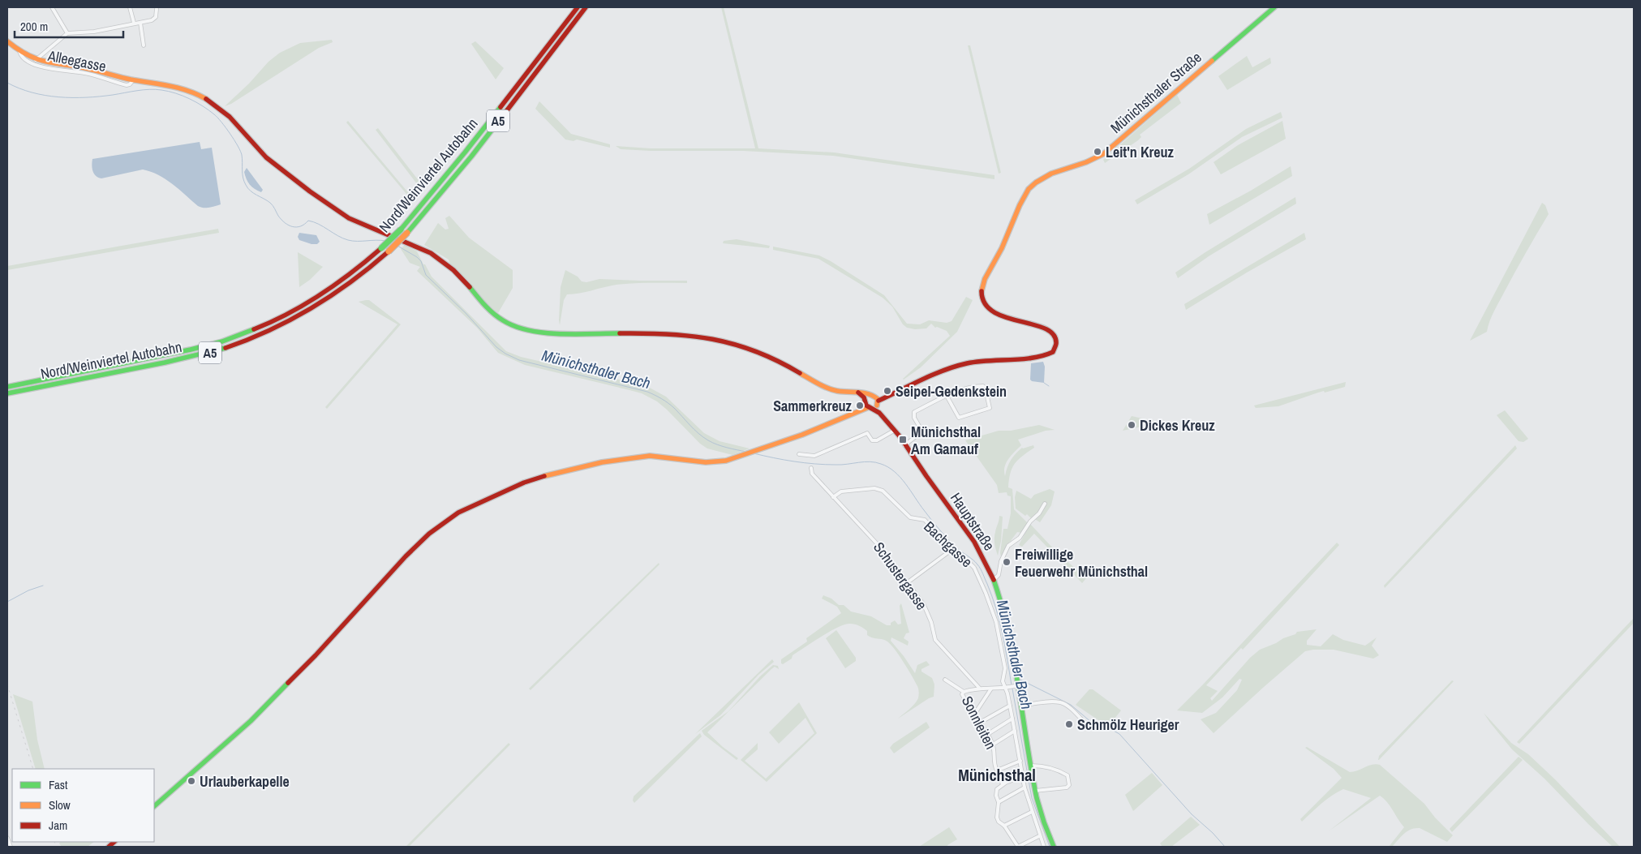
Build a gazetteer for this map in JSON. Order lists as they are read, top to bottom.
{
  "streets": {
    "main road": [
      "Alleegasse",
      "Münichsthaler Straße",
      "A5",
      "Nord/Weinviertel Autobahn",
      "Hauptstraße"
    ],
    "street": ["Bachgasse", "Schustergasse", "Sonnleiten"]
  },
  "crossings": [
    ["Alleegasse", "Münichsthaler Straße"],
    ["Münichsthaler Straße", "Hauptstraße"],
    ["Hauptstraße", "Bachgasse"],
    ["Hauptstraße", "Sonnleiten"],
    ["Bachgasse", "Schustergasse"],
    ["Bachgasse", "Sonnleiten"],
    ["Schustergasse", "Sonnleiten"]
  ],
  "districts": ["Münichsthal"],
  "water": ["Münichsthaler Bach"],
  "places": {
    "other": [
      "Leit'n Kreuz",
      "Seipel-Gedenkstein",
      "Sammerkreuz",
      "Dickes Kreuz",
      "Freiwillige Feuerwehr Münichsthal",
      "Schmölz Heuriger",
      "Urlauberkapelle"
    ],
    "transit": ["Münichsthal Am Gamauf"]
  },
  "legend": ["Fast", "Slow", "Jam"],
  "scale_bar": "200 m"
}
